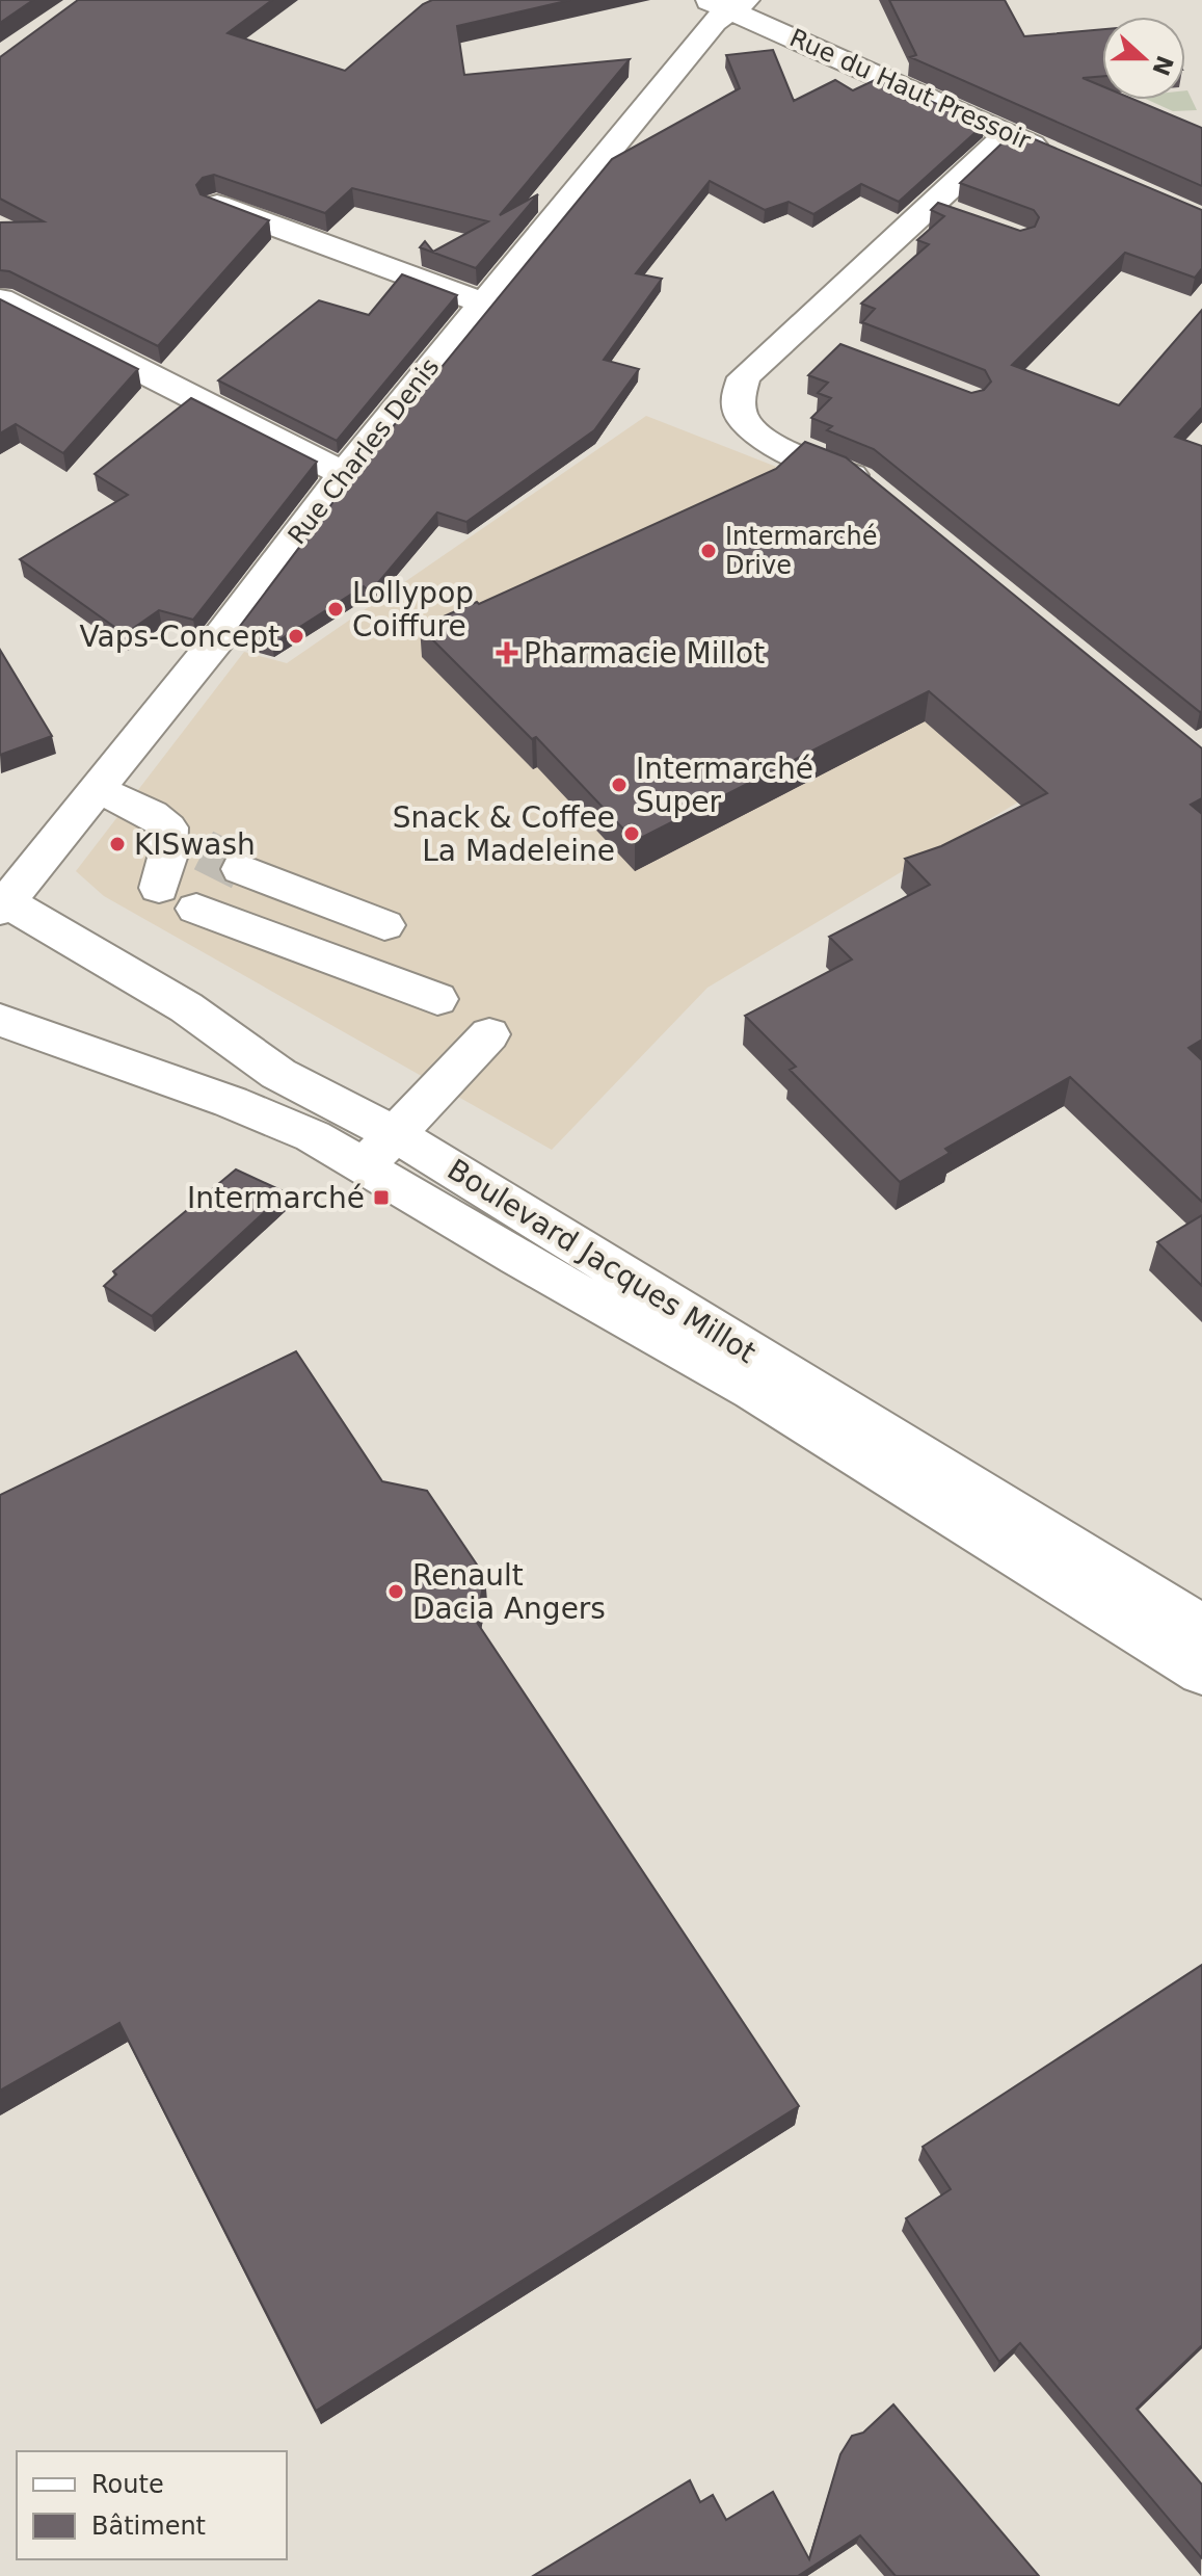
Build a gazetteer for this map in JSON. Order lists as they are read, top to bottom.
{
  "streets": {
    "street": ["Rue du Haut Pressoir", "Rue Charles Denis", "Boulevard Jacques Millot"]
  },
  "crossings": [
    ["Rue du Haut Pressoir", "Rue Charles Denis"],
    ["Rue Charles Denis", "Boulevard Jacques Millot"]
  ],
  "places": {
    "other": [
      "Intermarché Drive",
      "Lollypop Coiffure",
      "Vaps-Concept",
      "Intermarché Super",
      "Snack & Coffee La Madeleine",
      "KISwash",
      "Renault Dacia Angers"
    ],
    "health": ["Pharmacie Millot"],
    "transit": ["Intermarché"]
  },
  "legend": ["Route", "Bâtiment"],
  "north": "right"
}
